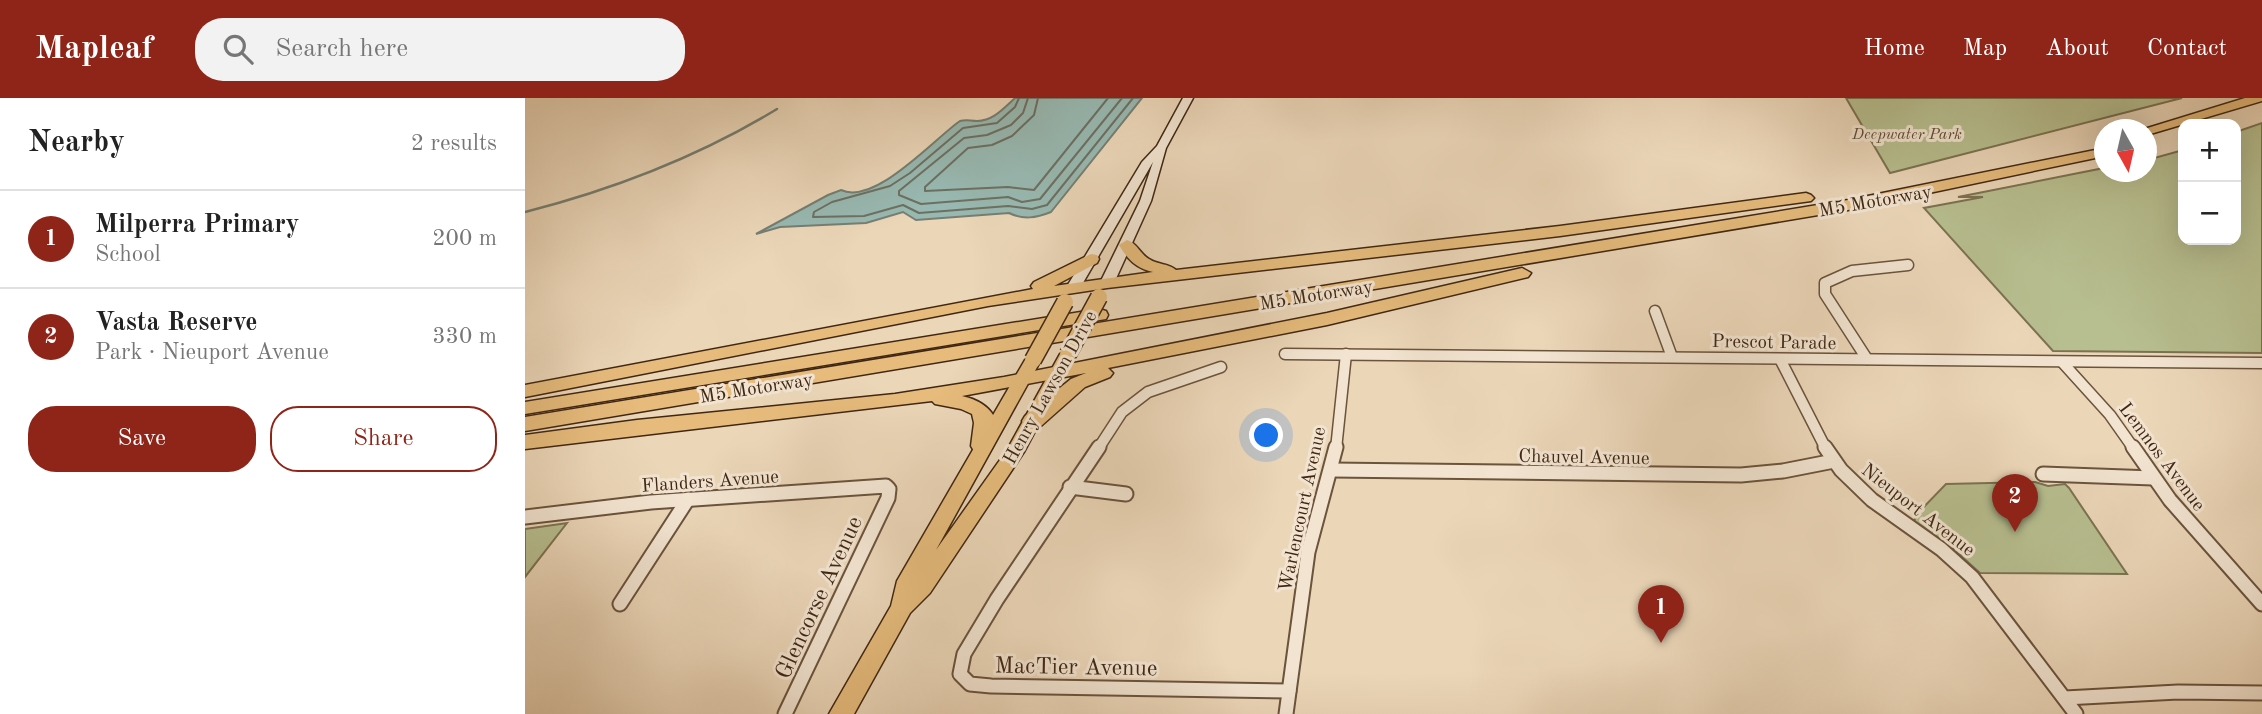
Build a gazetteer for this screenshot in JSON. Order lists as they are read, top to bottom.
{
  "streets": {
    "highway": ["M5 Motorway"],
    "main road": ["Henry Lawson Drive"],
    "street": [
      "Prescot Parade",
      "Chauvel Avenue",
      "Lemnos Avenue",
      "Flanders Avenue",
      "Warlencourt Avenue",
      "Nieuport Avenue",
      "Glencorse Avenue",
      "MacTier Avenue"
    ]
  },
  "crossings": [
    ["Prescot Parade", "Lemnos Avenue"],
    ["Prescot Parade", "Warlencourt Avenue"],
    ["Prescot Parade", "Nieuport Avenue"],
    ["Chauvel Avenue", "Warlencourt Avenue"],
    ["Chauvel Avenue", "Nieuport Avenue"],
    ["Flanders Avenue", "Glencorse Avenue"],
    ["Warlencourt Avenue", "MacTier Avenue"]
  ],
  "parks": ["Deepwater Park"],
  "north": "bottom",
  "page": {
    "header": "Mapleaf",
    "search": "Search here",
    "nav": [
      "Home",
      "Map",
      "About",
      "Contact"
    ],
    "heading": ["Nearby", "2 results"],
    "map_buttons": ["+", "−"],
    "list": [
      {
        "mark": "1",
        "name": "Milperra Primary",
        "note": "School",
        "value": "200 m"
      },
      {
        "mark": "2",
        "name": "Vasta Reserve",
        "note": "Park · Nieuport Avenue",
        "value": "330 m"
      }
    ],
    "buttons": ["Save", "Share"],
    "pins": ["2", "1"]
  }
}
